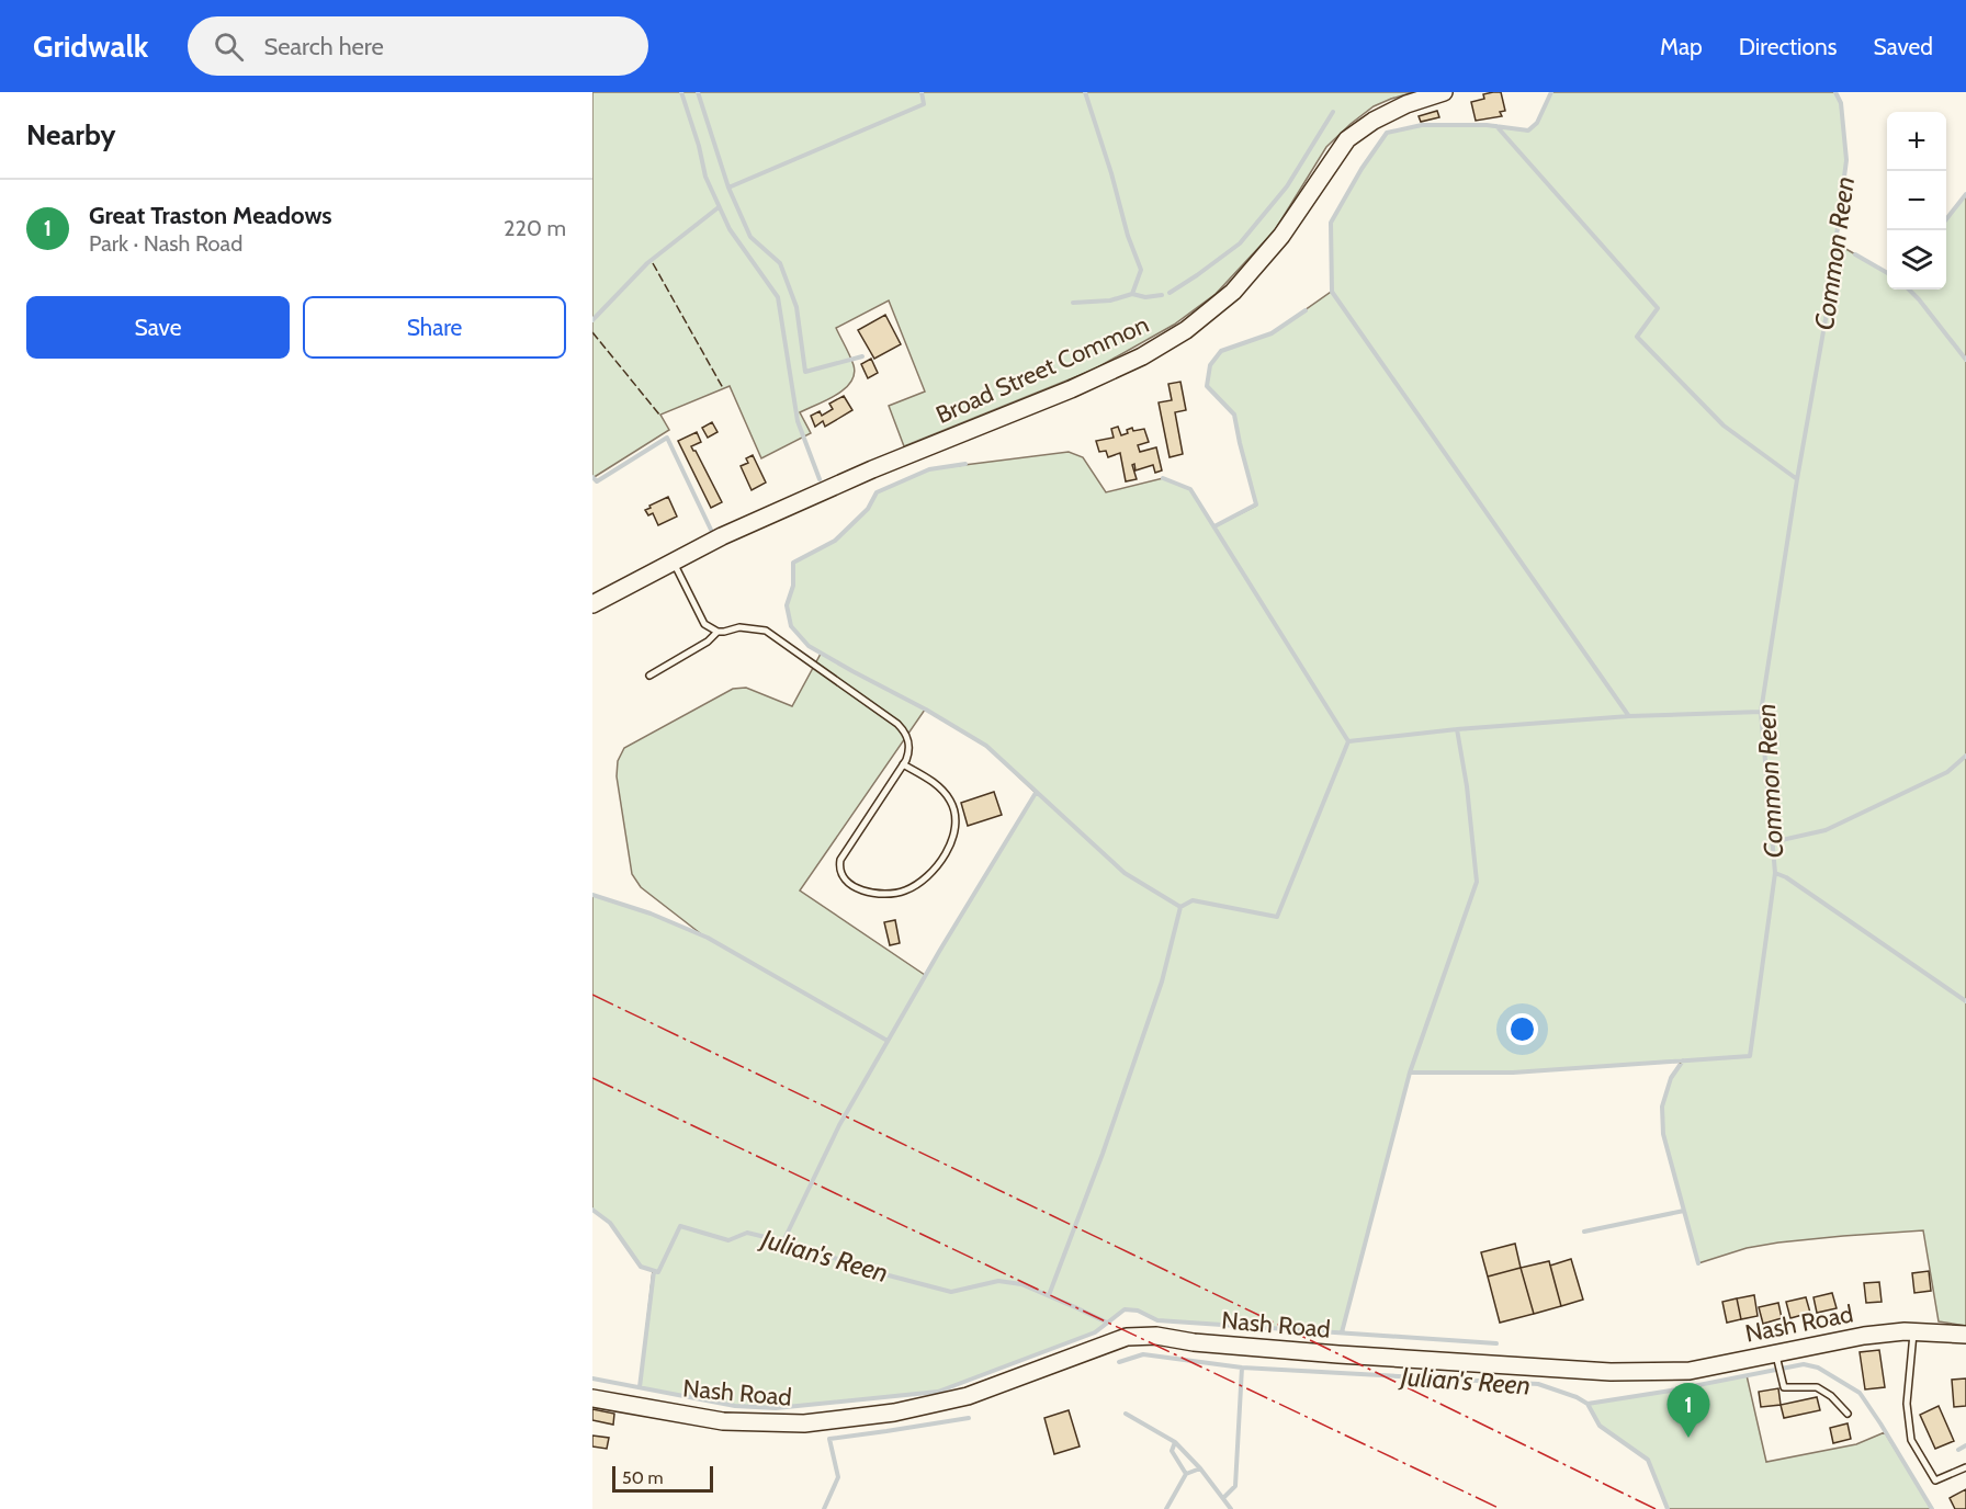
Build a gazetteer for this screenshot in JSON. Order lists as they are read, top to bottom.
{
  "streets": {
    "street": ["Broad Street Common", "Nash Road"]
  },
  "water": ["Common Reen", "Julian's Reen"],
  "scale_bar": "50 m",
  "page": {
    "header": "Gridwalk",
    "search": "Search here",
    "nav": ["Map", "Directions", "Saved"],
    "heading": "Nearby",
    "map_buttons": ["+", "−"],
    "list": [
      {
        "mark": "1",
        "name": "Great Traston Meadows",
        "note": "Park · Nash Road",
        "value": "220 m"
      }
    ],
    "buttons": ["Save", "Share"],
    "pins": "1",
    "scale": "50 m"
  }
}
